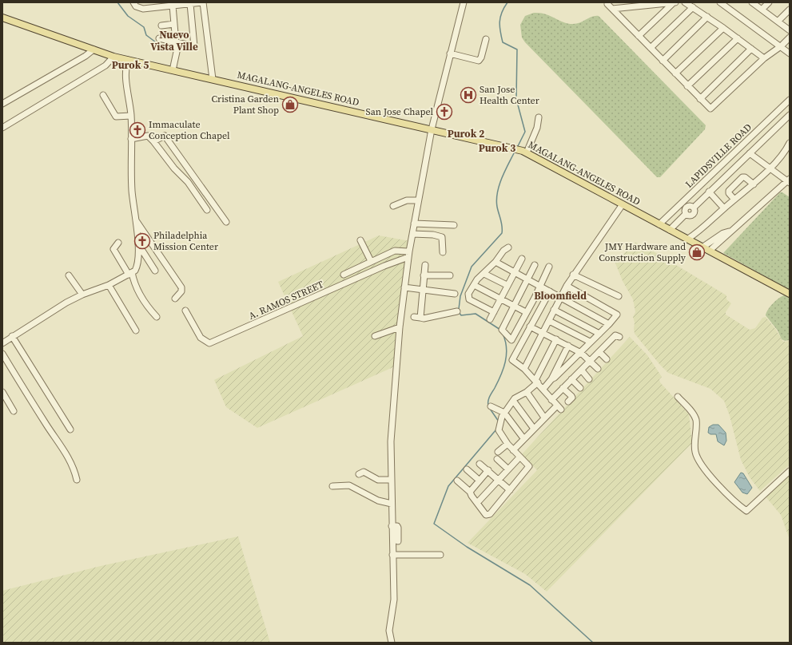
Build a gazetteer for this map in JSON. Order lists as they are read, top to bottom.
{
  "streets": {
    "main road": ["MAGALANG-ANGELES ROAD"],
    "street": ["LAPIDSVILLE ROAD", "A. RAMOS STREET"]
  },
  "crossings": [
    ["MAGALANG-ANGELES ROAD", "LAPIDSVILLE ROAD"]
  ],
  "districts": [
    "Nuevo Vista Ville",
    "Purok 5",
    "Purok 2",
    "Purok 3",
    "Bloomfield"
  ],
  "places": {
    "hospital": ["San Jose Health Center"],
    "shop": ["Cristina Garden Plant Shop", "JMY Hardware and Construction Supply"],
    "church": ["San Jose Chapel", "Immaculate Conception Chapel", "Philadelphia Mission Center"]
  }
}
